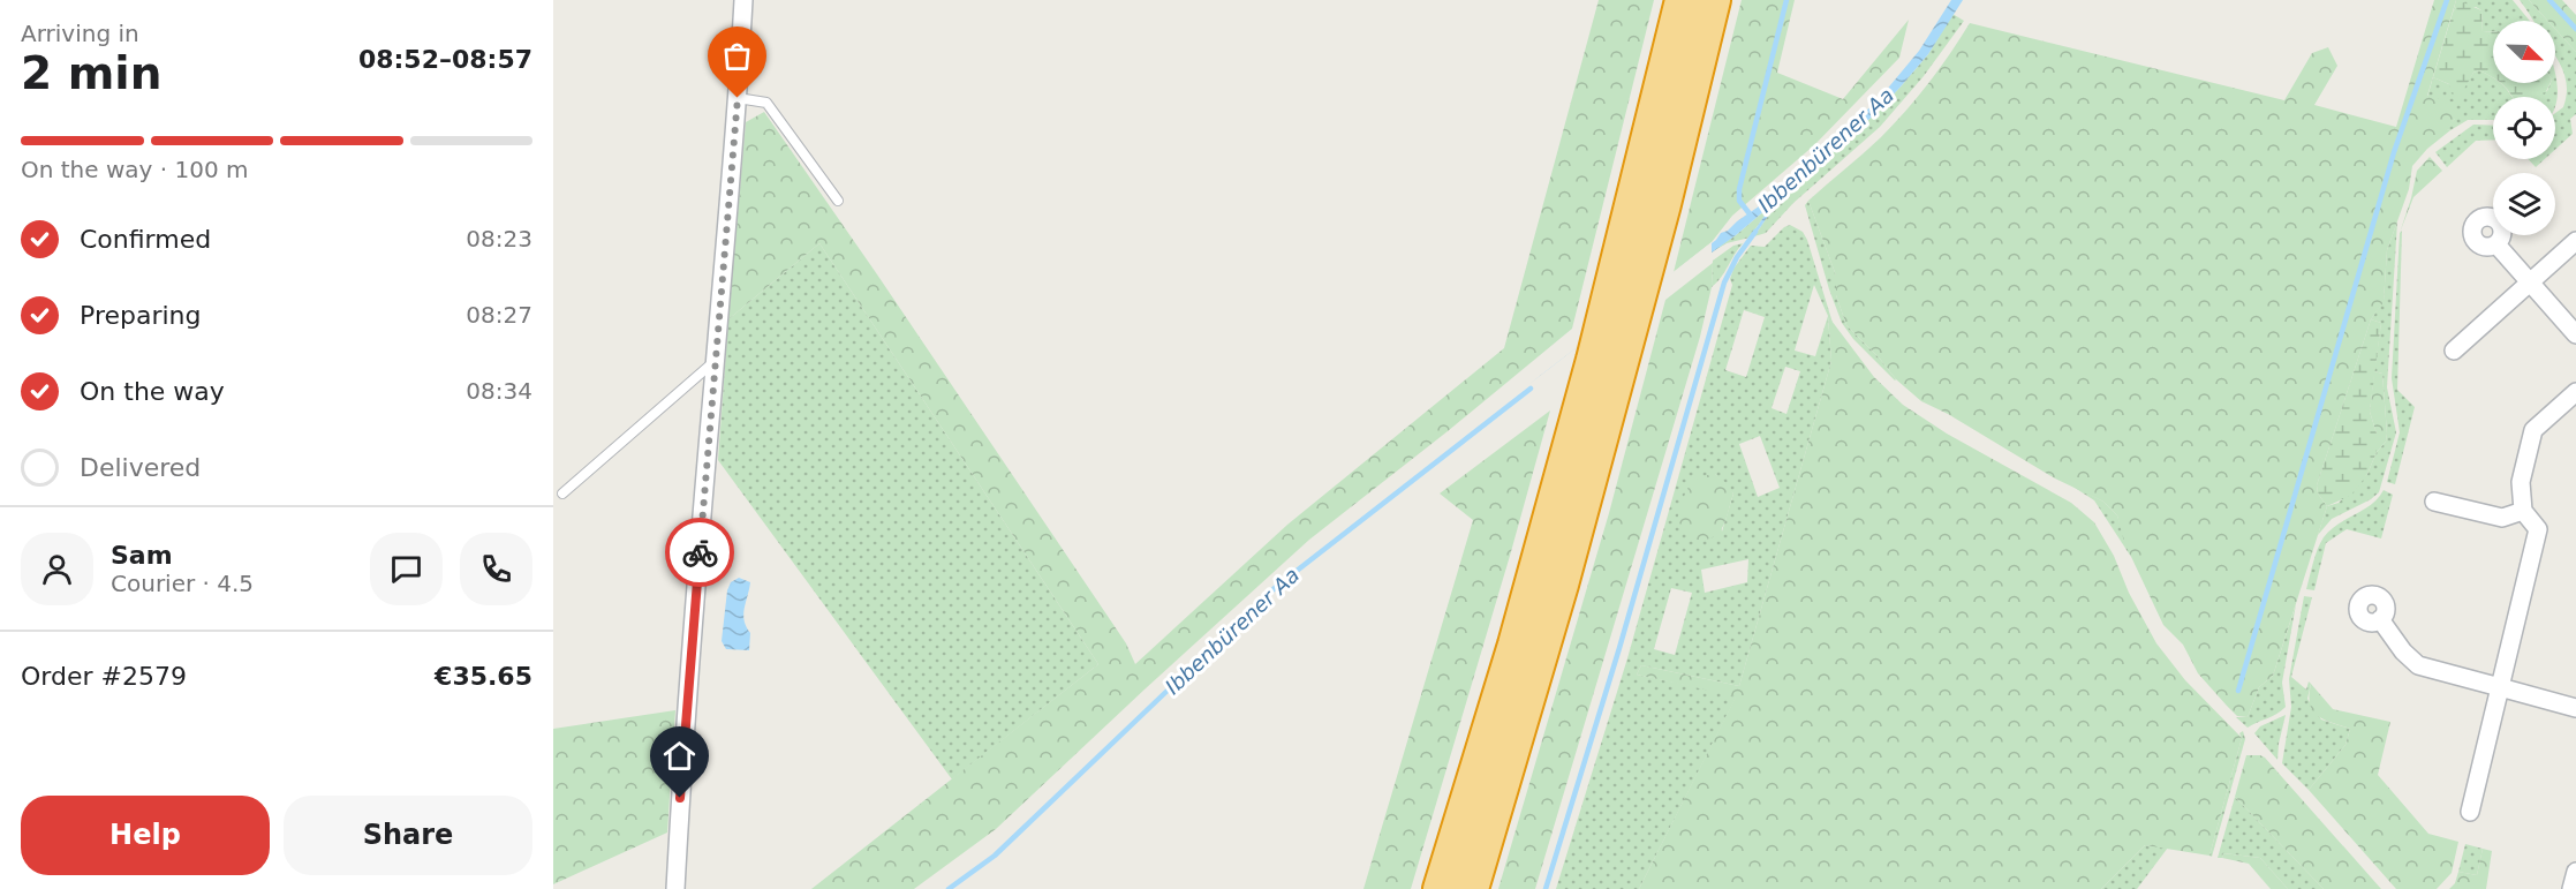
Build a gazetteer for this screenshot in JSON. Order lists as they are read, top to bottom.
{
  "water": ["Ibbenbürener Aa"],
  "north": "bottom right",
  "page": {
    "heading": ["2 min", "Arriving in", "08:52–08:57"],
    "panel": [
      "Sam",
      "Courier · 4.5",
      "Order #2579",
      "€35.65"
    ],
    "bar": "On the way · 100 m",
    "list": [
      ["Confirmed", "08:23"],
      ["Preparing", "08:27"],
      ["On the way", "08:34"],
      "Delivered"
    ],
    "buttons": ["Help", "Share"]
  }
}
